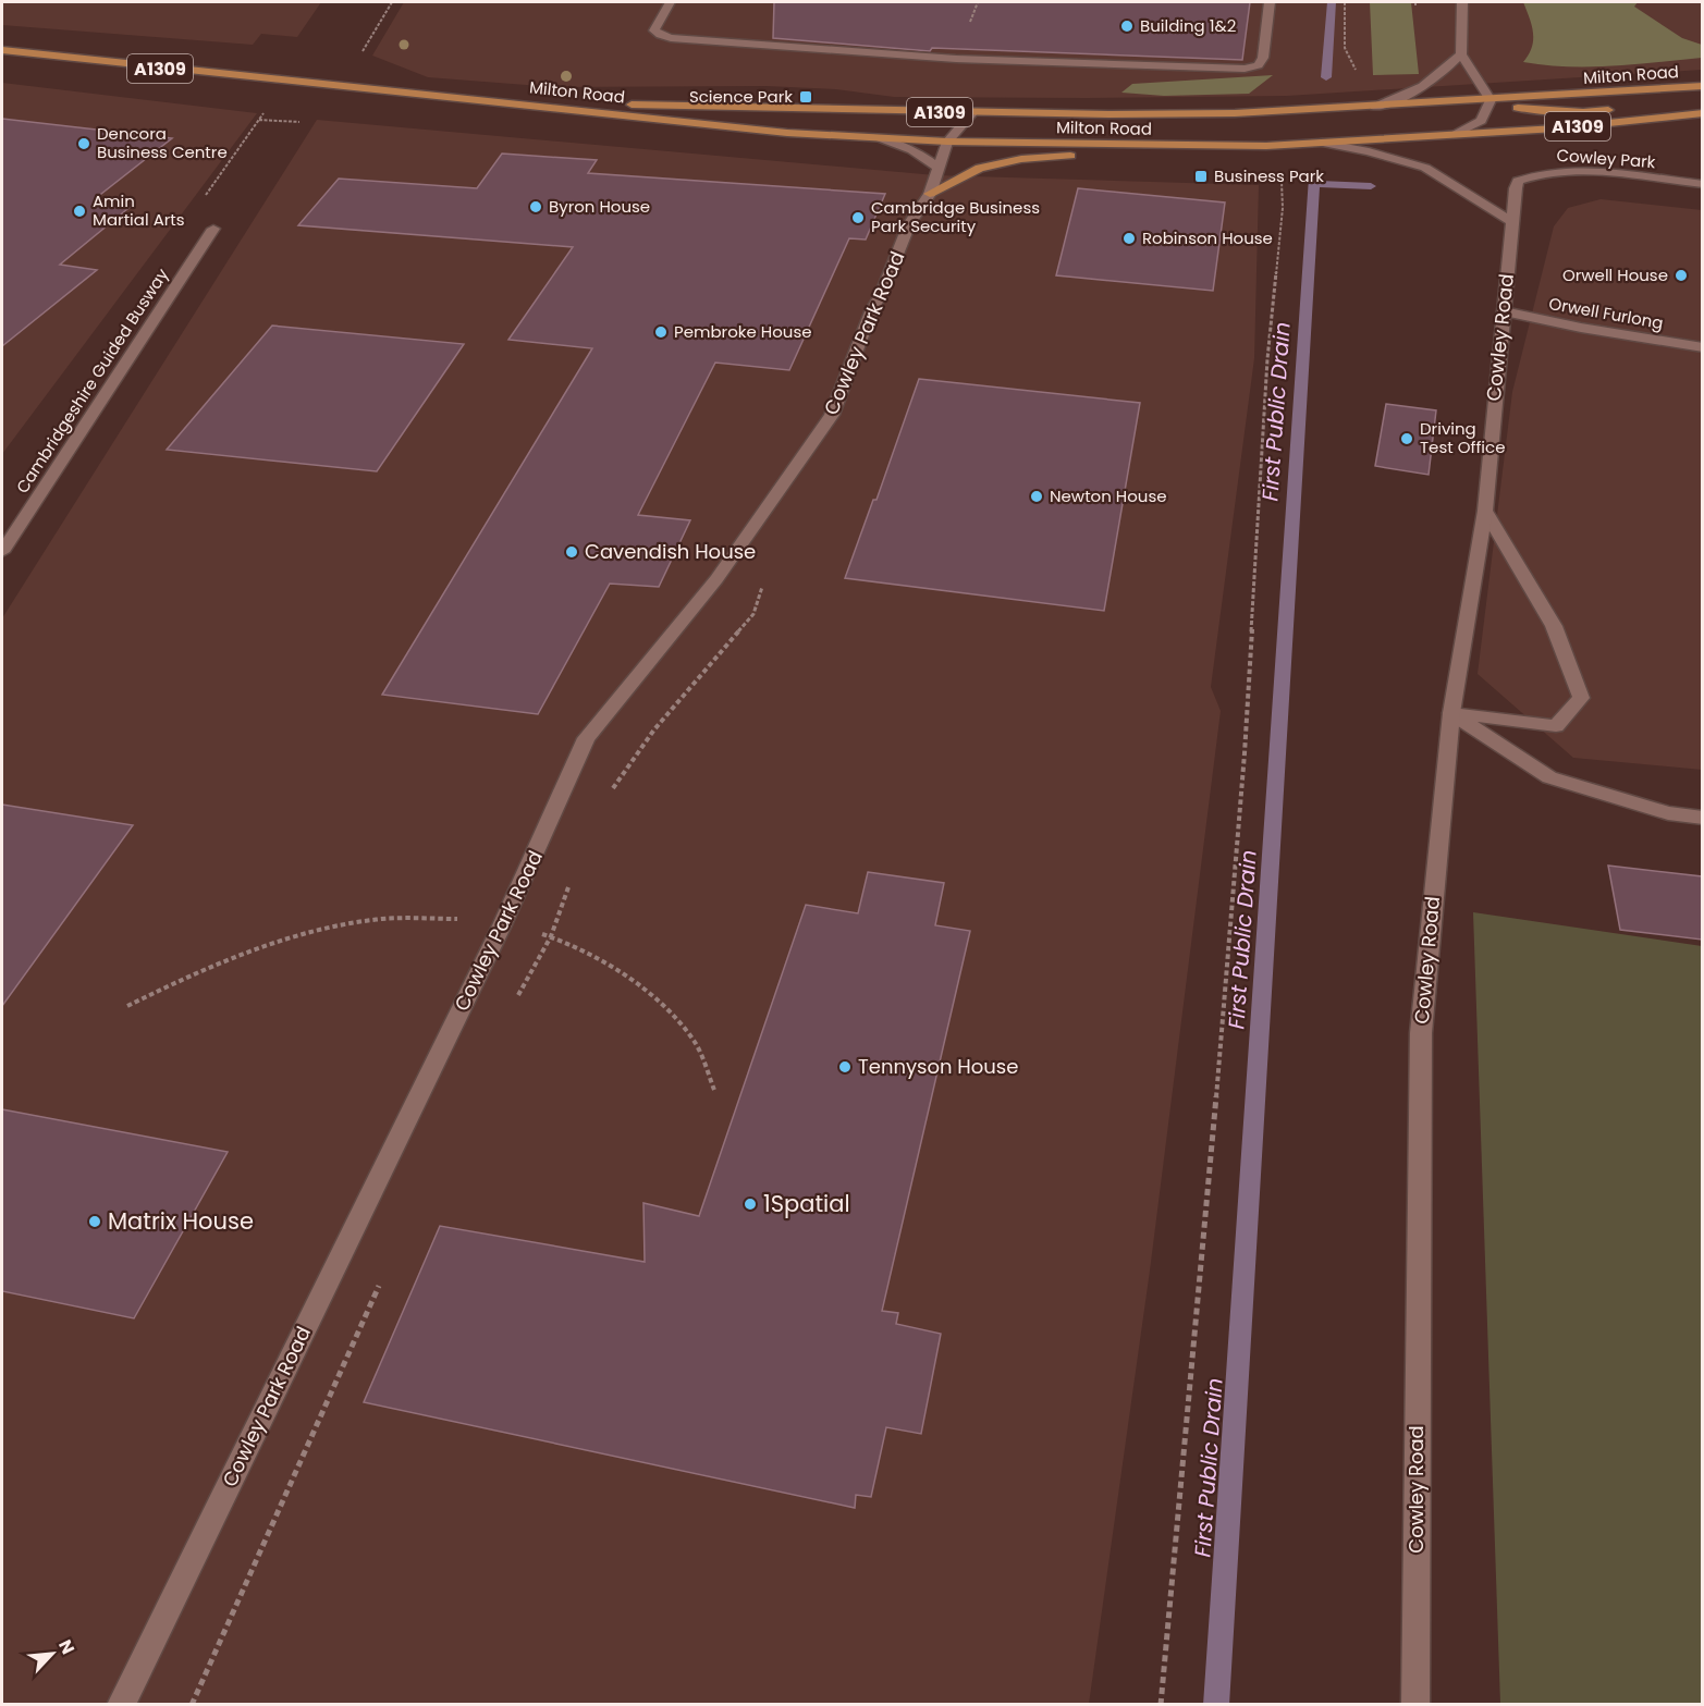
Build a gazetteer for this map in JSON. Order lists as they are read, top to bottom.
{
  "streets": {
    "main road": ["A1309", "Milton Road"],
    "street": [
      "Cowley Park",
      "Orwell Furlong",
      "Cowley Park Road",
      "Cowley Road",
      "Cambridgeshire Guided Busway"
    ]
  },
  "crossings": [
    ["A1309", "Milton Road"],
    ["A1309", "Cowley Park Road"],
    ["Cowley Park", "Cowley Road"],
    ["Orwell Furlong", "Cowley Road"]
  ],
  "water": ["First Public Drain"],
  "places": {
    "other": [
      "Building 1&2",
      "Dencora Business Centre",
      "Byron House",
      "Amin Martial Arts",
      "Cambridge Business Park Security",
      "Robinson House",
      "Orwell House",
      "Pembroke House",
      "Driving Test Office",
      "Newton House",
      "Cavendish House",
      "Tennyson House",
      "1Spatial",
      "Matrix House"
    ],
    "transit": ["Science Park", "Business Park"]
  },
  "north": "top right"
}
